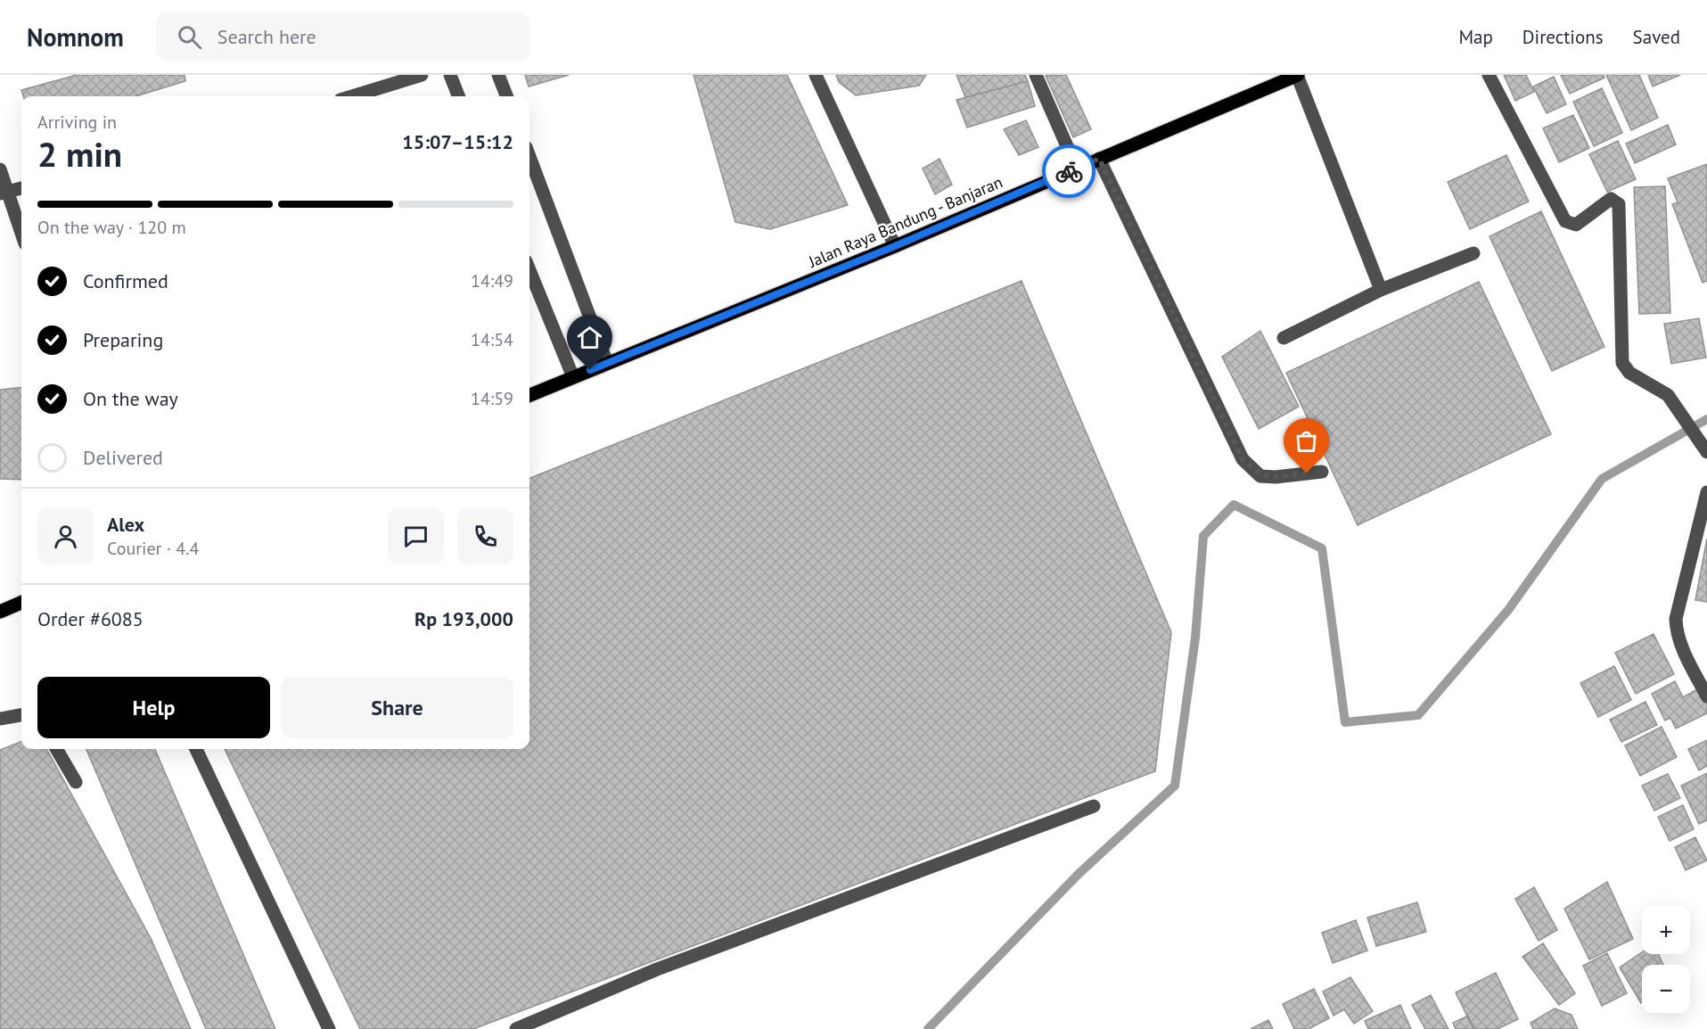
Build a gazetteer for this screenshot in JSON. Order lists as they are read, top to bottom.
{
  "streets": {
    "main road": ["Jalan Raya Bandung - Banjaran"]
  },
  "page": {
    "header": "Nomnom",
    "search": "Search here",
    "nav": ["Map", "Directions", "Saved"],
    "heading": ["2 min", "Arriving in", "15:07–15:12"],
    "panel": [
      "Alex",
      "Courier · 4.4",
      "Order #6085",
      "Rp 193,000"
    ],
    "bar": "On the way · 120 m",
    "list": [
      ["Confirmed", "14:49"],
      ["Preparing", "14:54"],
      ["On the way", "14:59"],
      "Delivered"
    ],
    "buttons": ["Help", "Share"],
    "map_buttons": ["+", "−"]
  }
}
